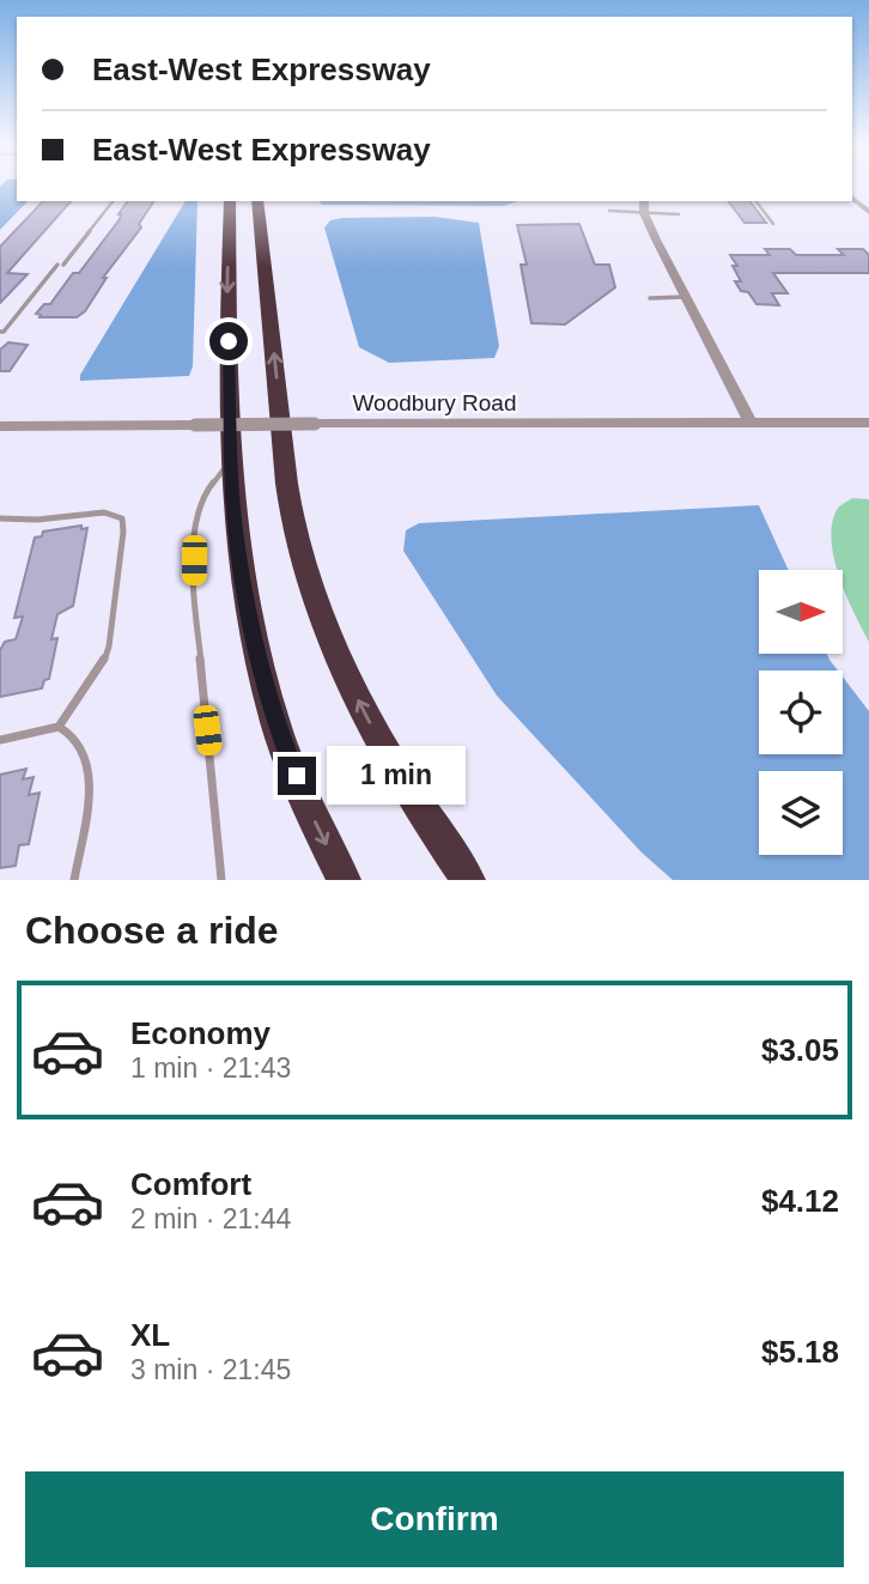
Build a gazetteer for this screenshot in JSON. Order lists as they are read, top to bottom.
{
  "streets": {
    "street": ["Woodbury Road"]
  },
  "north": "right",
  "page": {
    "banner": ["East-West Expressway", "East-West Expressway"],
    "bubble": "1 min",
    "heading": "Choose a ride",
    "list": [
      {
        "name": "Economy",
        "note": "1 min · 21:43",
        "value": "$3.05"
      },
      {
        "name": "Comfort",
        "note": "2 min · 21:44",
        "value": "$4.12"
      },
      {
        "name": "XL",
        "note": "3 min · 21:45",
        "value": "$5.18"
      }
    ],
    "buttons": "Confirm"
  }
}
